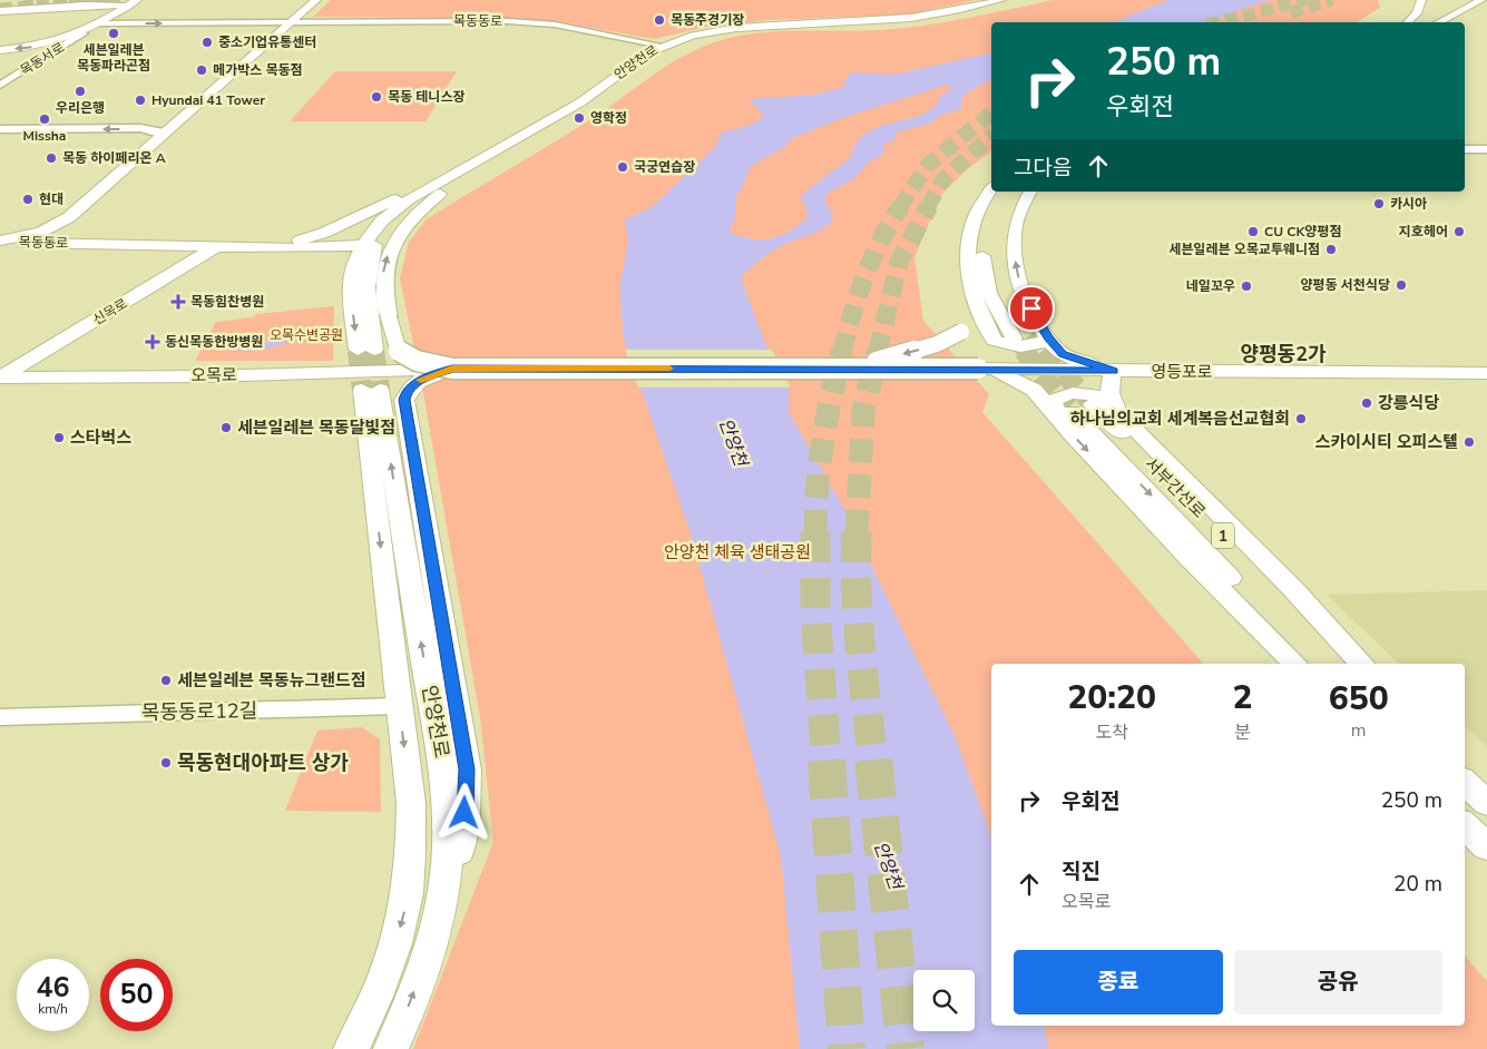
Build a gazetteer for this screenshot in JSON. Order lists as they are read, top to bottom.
{
  "streets": {
    "main road": [
      "목동동로",
      "목동서로",
      "안양천로",
      "신목로",
      "영등포로",
      "오목로",
      "서부간선로",
      "1"
    ],
    "street": ["목동동로12길"]
  },
  "crossings": [
    ["목동동로", "안양천로"],
    ["목동동로", "신목로"],
    ["안양천로", "목동동로12길"],
    ["신목로", "오목로"]
  ],
  "districts": ["양평동2가"],
  "water": ["안양천"],
  "parks": ["오목수변공원", "안양천 체육 생태공원"],
  "places": {
    "other": [
      "목동주경기장",
      "세븐일레븐 목동파라곤점",
      "중소기업유통센터",
      "메가박스 목동점",
      "우리은행",
      "목동 테니스장",
      "Hyundai 41 Tower",
      "영학정",
      "Missha",
      "목동 하이페리온 A",
      "국궁연습장",
      "현대",
      "카시아",
      "CU CK양평점",
      "지호헤어",
      "세븐일레븐 오목교투웨니점",
      "양평동 서천식당",
      "네일꼬우",
      "강릉식당",
      "하나님의교회 세계복음선교협회",
      "세븐일레븐 목동달빛점",
      "스타벅스",
      "스카이시티 오피스텔",
      "세븐일레븐 목동뉴그랜드점",
      "목동현대아파트 상가"
    ],
    "health": ["목동힘찬병원", "동신목동한방병원"]
  },
  "page": {
    "turn": ["250 m", "우회전"],
    "then": "그다음",
    "eta": [
      "20:20",
      "도착",
      "2",
      "분",
      "650",
      "m"
    ],
    "list": [
      {
        "name": "우회전",
        "value": "250 m"
      },
      {
        "name": "직진",
        "note": "오목로",
        "value": "20 m"
      }
    ],
    "buttons": ["종료", "공유"],
    "speed": "46 km/h",
    "limit": "50"
  }
}
